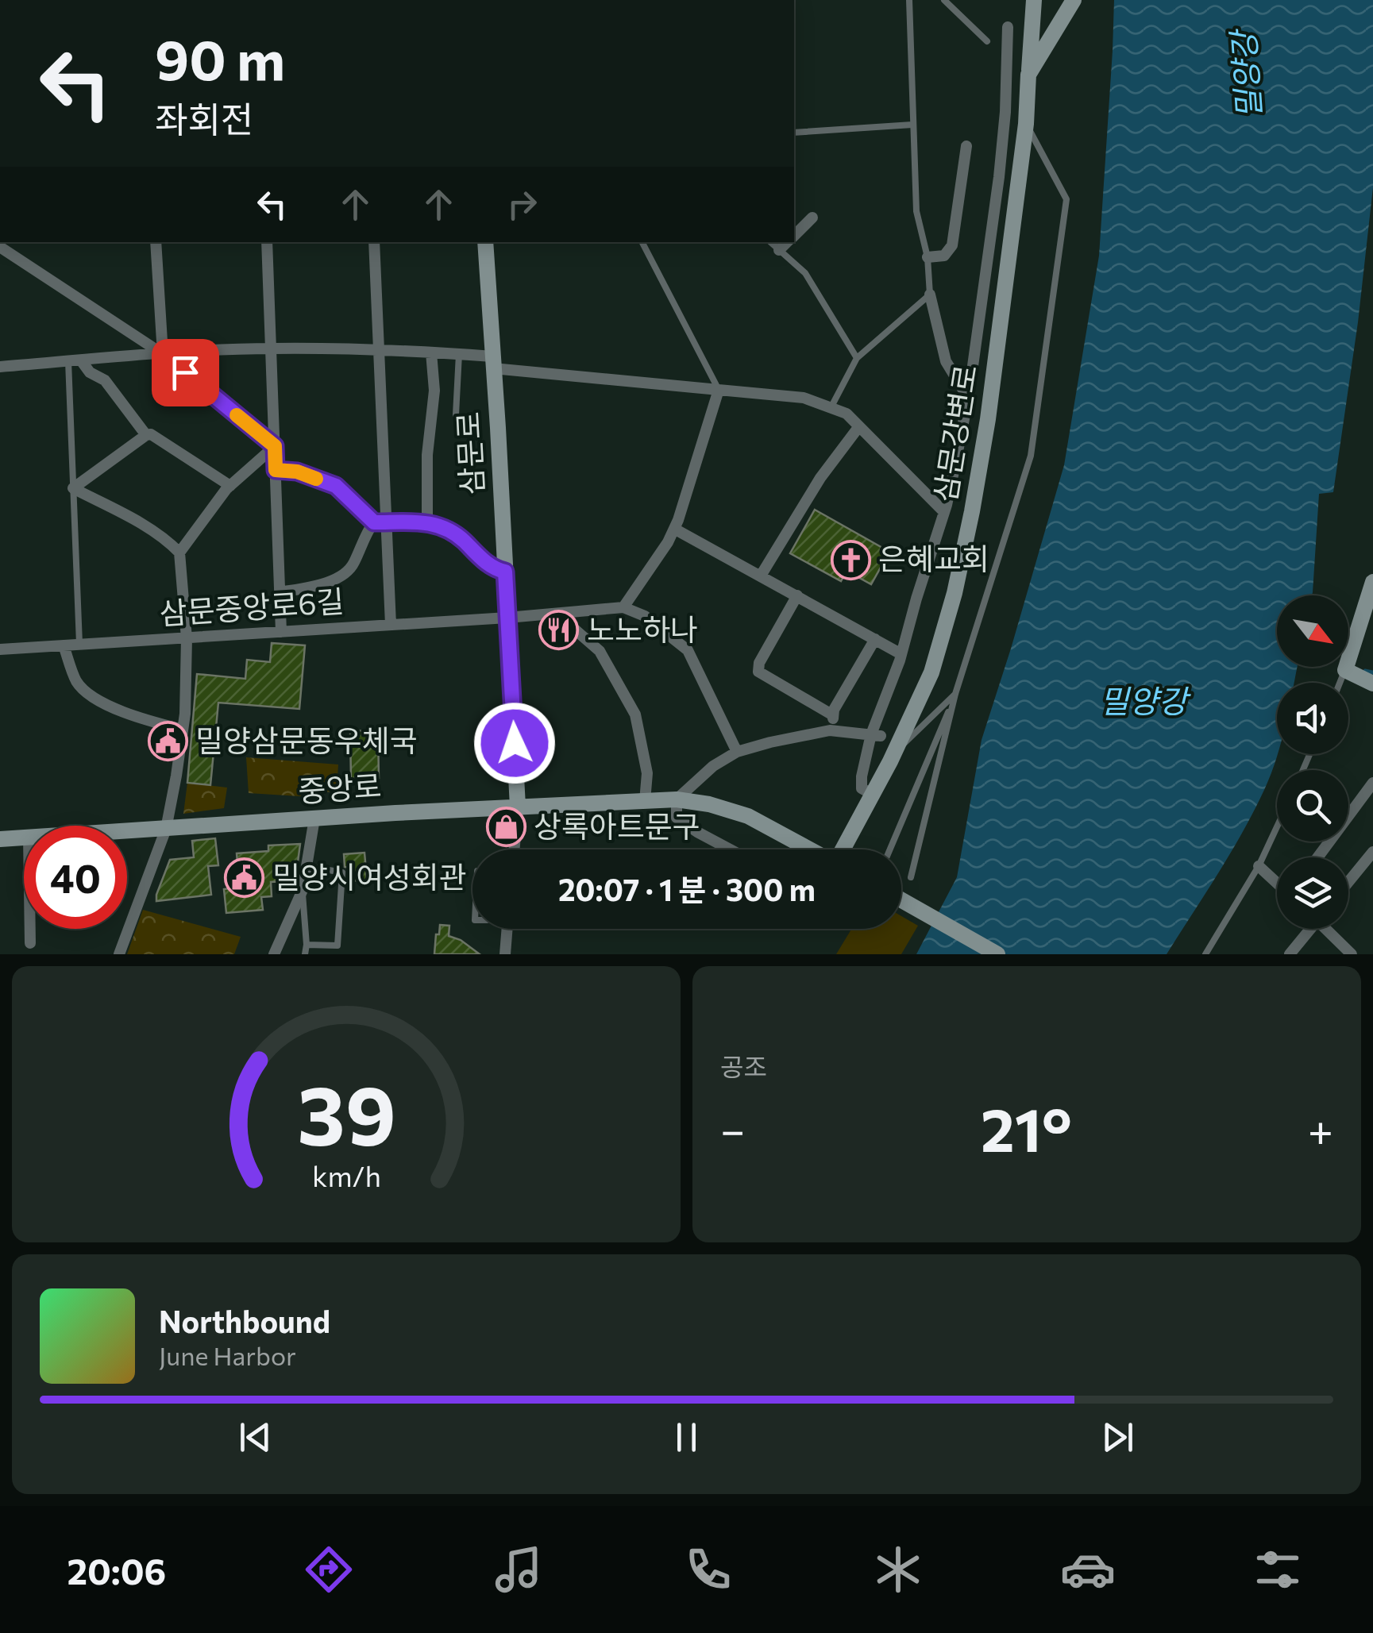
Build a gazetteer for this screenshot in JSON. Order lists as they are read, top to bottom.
{
  "streets": {
    "street": [
      "삼문강변로",
      "삼문로",
      "삼문중앙로6길",
      "중앙로"
    ]
  },
  "crossings": [
    ["삼문로", "삼문중앙로6길"],
    ["삼문로", "중앙로"]
  ],
  "water": ["밀양강"],
  "places": {
    "church": ["은혜교회"],
    "restaurant": ["노노하나"],
    "public building": ["밀양삼문동우체국", "밀양시여성회관"],
    "shop": ["상록아트문구"]
  },
  "north": "bottom right",
  "page": {
    "turn": ["90 m", "좌회전"],
    "limit": "40",
    "trip": "20:07 · 1 분 · 300 m",
    "tile": "공조",
    "heat": ["−", "21°", "+"],
    "song": ["Northbound", "June Harbor"],
    "tabs": "20:06",
    "gauge": ["39", "km/h"]
  }
}
